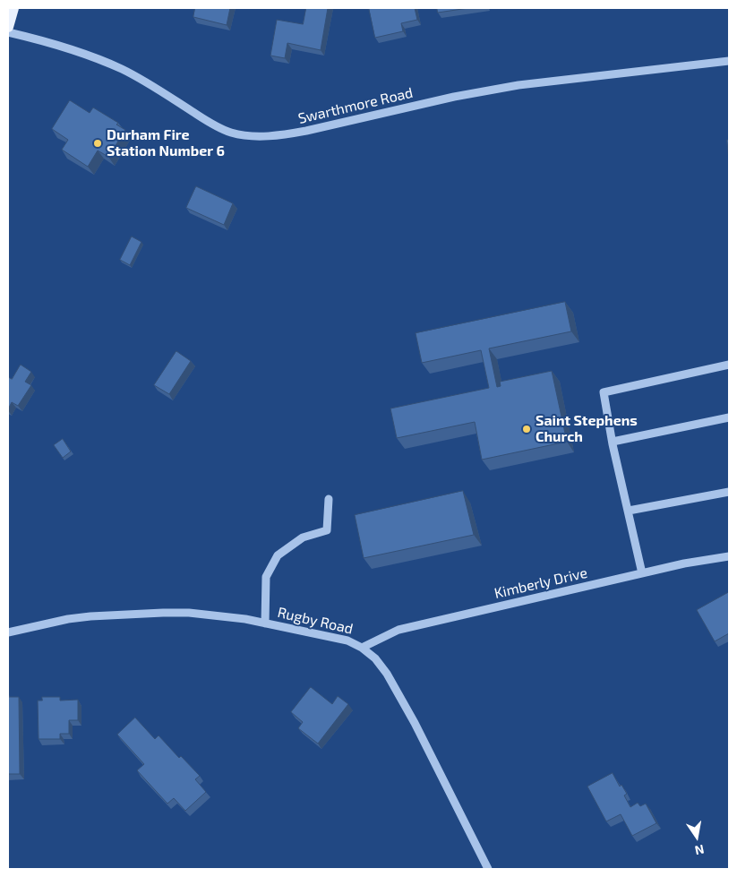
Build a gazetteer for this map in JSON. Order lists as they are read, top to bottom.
{
  "streets": {
    "street": ["Swarthmore Road", "Kimberly Drive", "Rugby Road"]
  },
  "crossings": [
    ["Kimberly Drive", "Rugby Road"]
  ],
  "places": ["Durham Fire Station Number 6", "Saint Stephens Church"],
  "north": "bottom"
}
